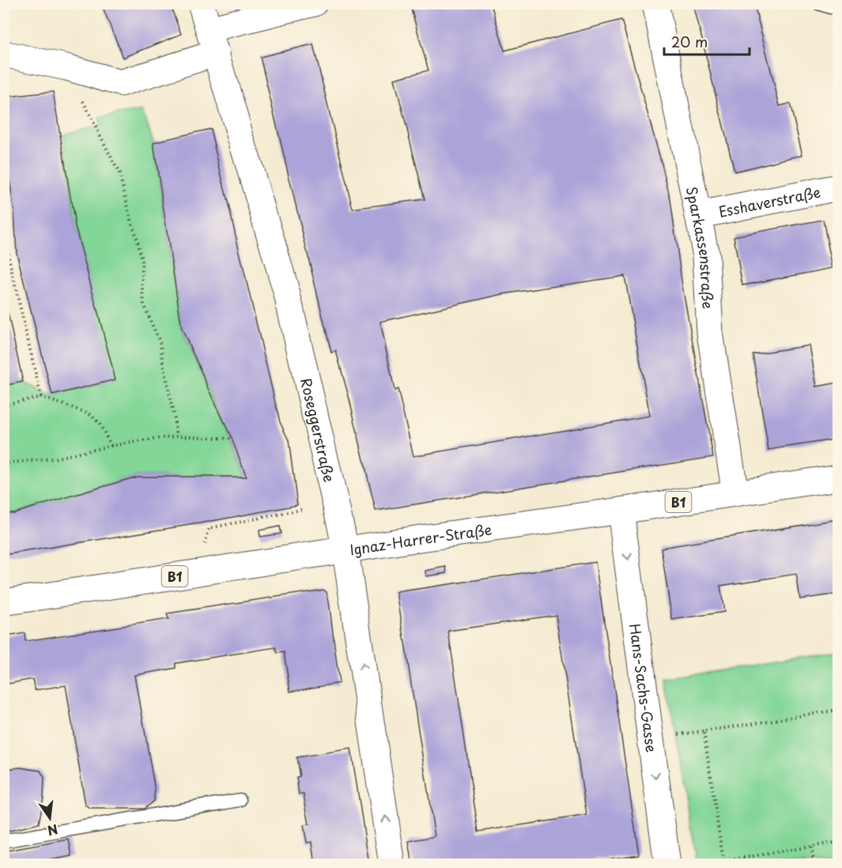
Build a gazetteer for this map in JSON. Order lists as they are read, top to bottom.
{
  "streets": {
    "street": [
      "Esshaverstraße",
      "Sparkassenstraße",
      "Roseggerstraße",
      "B1",
      "Ignaz-Harrer-Straße",
      "Hans-Sachs-Gasse"
    ]
  },
  "crossings": [
    ["Esshaverstraße", "Sparkassenstraße"],
    ["Sparkassenstraße", "Ignaz-Harrer-Straße"],
    ["Roseggerstraße", "Ignaz-Harrer-Straße"],
    ["Ignaz-Harrer-Straße", "Hans-Sachs-Gasse"]
  ],
  "one_way": ["Roseggerstraße", "Hans-Sachs-Gasse"],
  "scale_bar": "20 m",
  "north": "bottom"
}
